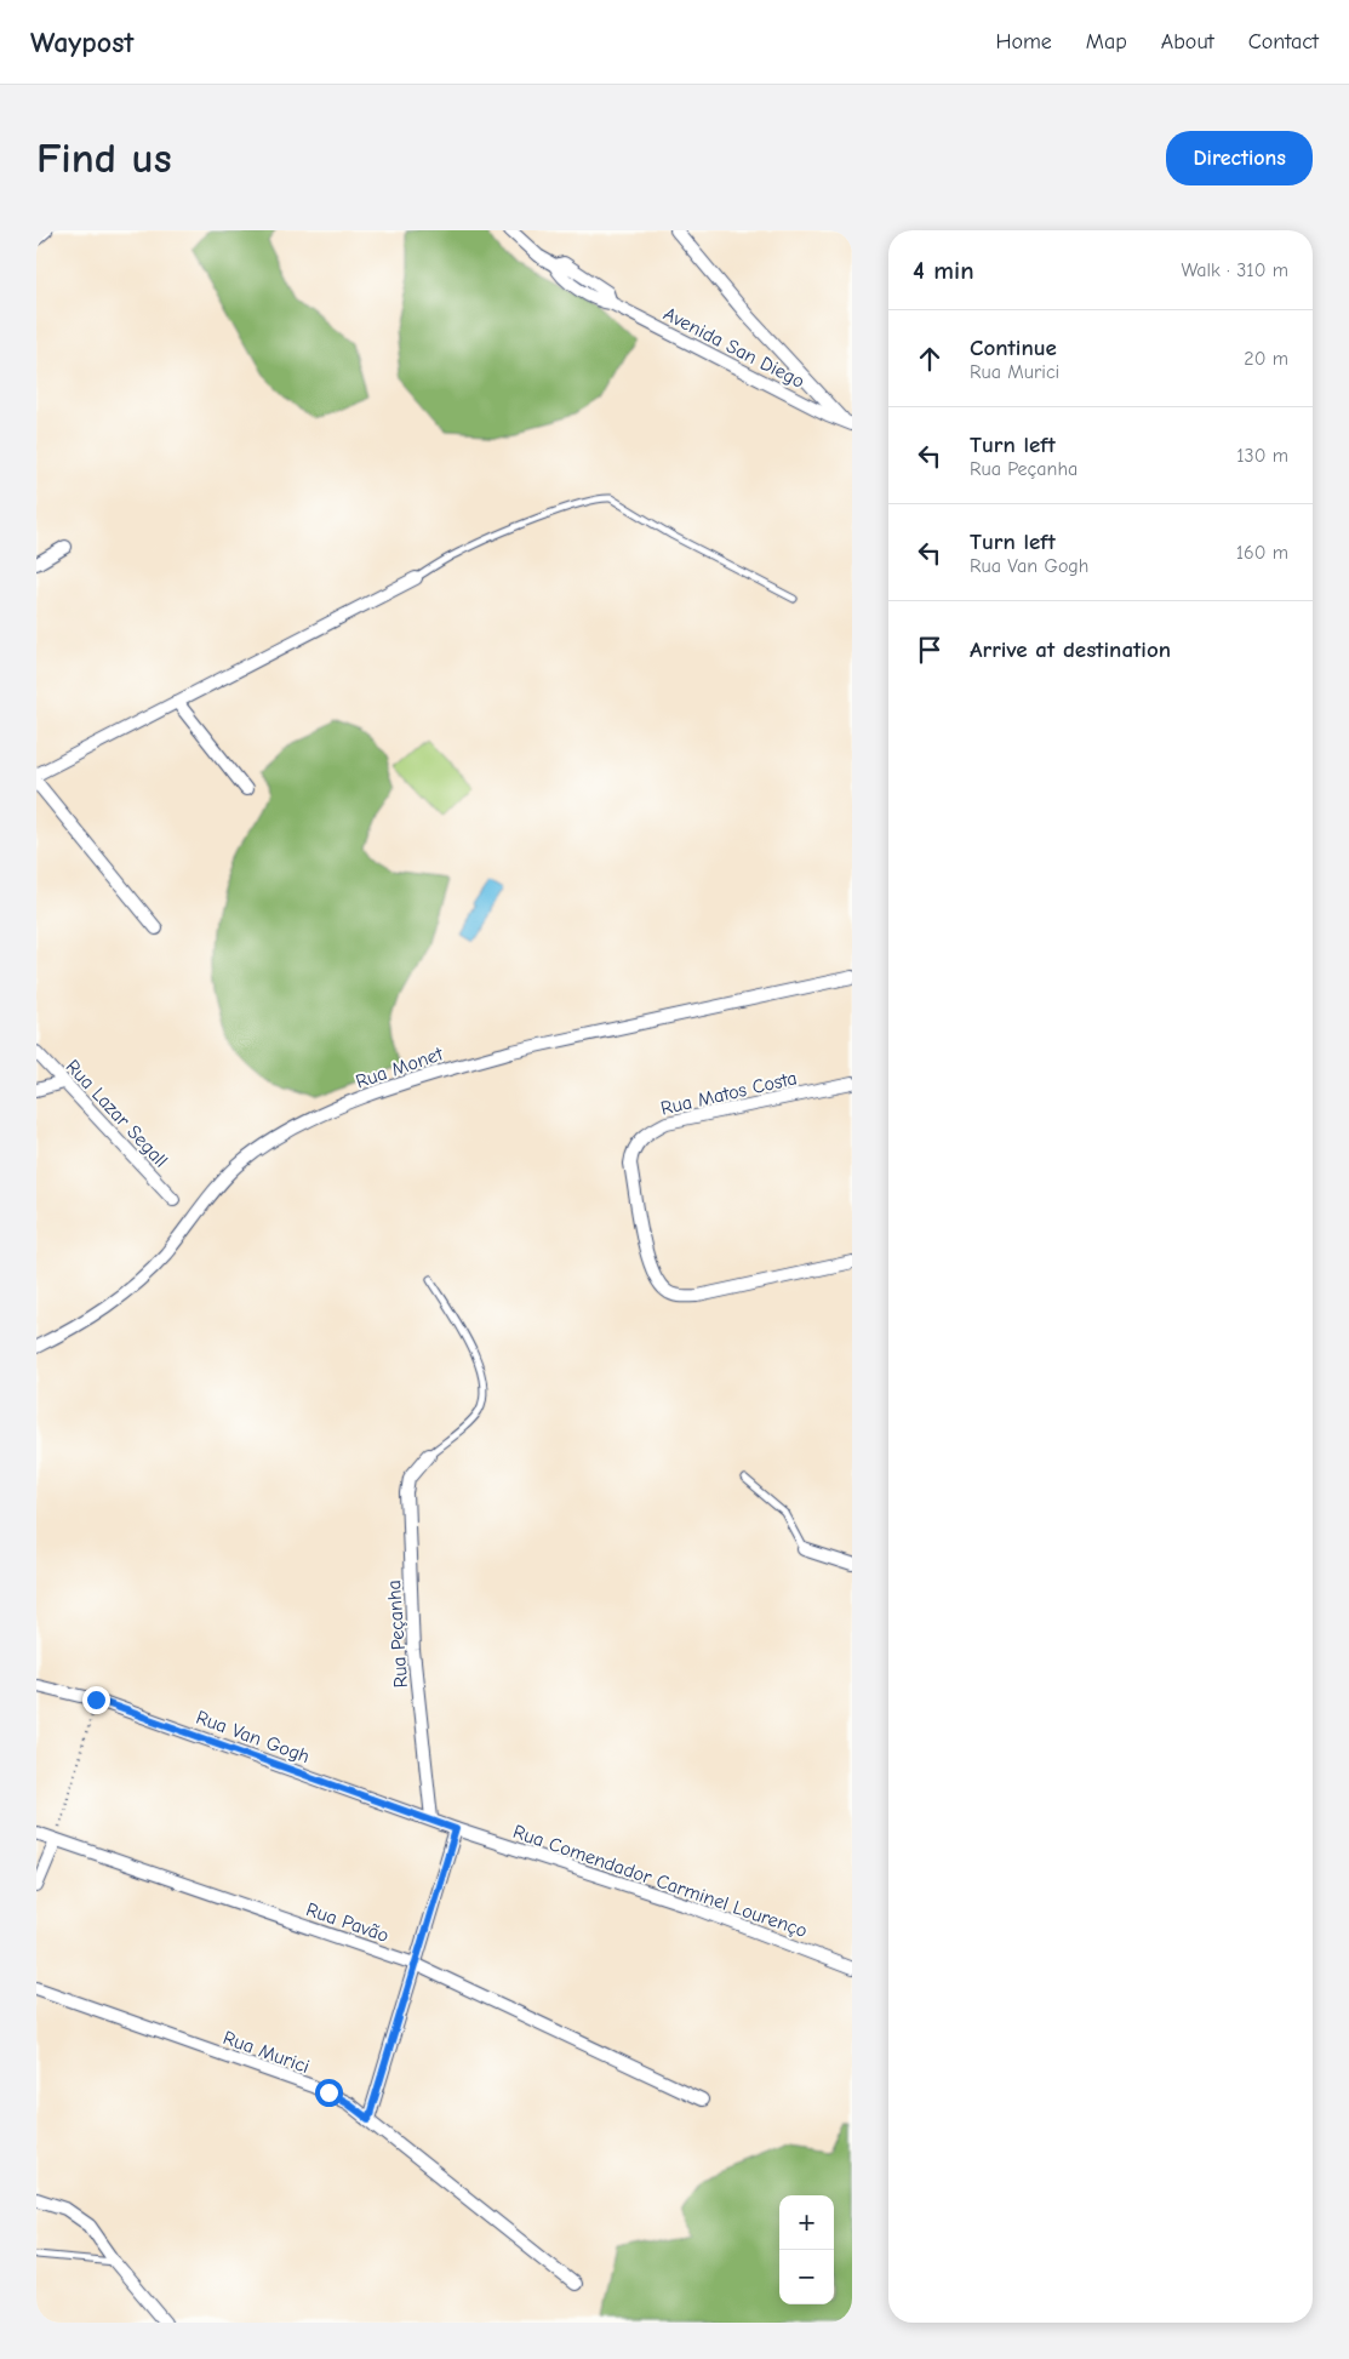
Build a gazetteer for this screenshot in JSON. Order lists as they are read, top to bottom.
{
  "streets": {
    "street": [
      "Avenida San Diego",
      "Rua Monet",
      "Rua Matos Costa",
      "Rua Lazar Segall",
      "Rua Peçanha",
      "Rua Van Gogh",
      "Rua Comendador Carminel Lourenço",
      "Rua Pavão",
      "Rua Murici"
    ]
  },
  "crossings": [
    ["Rua Peçanha", "Rua Van Gogh"],
    ["Rua Van Gogh", "Rua Comendador Carminel Lourenço"]
  ],
  "page": {
    "header": "Waypost",
    "nav": [
      "Home",
      "Map",
      "About",
      "Contact"
    ],
    "buttons": "Directions",
    "title": "Find us",
    "heading": ["4 min", "Walk · 310 m"],
    "list": [
      ["Continue", "Rua Murici", "20 m"],
      ["Turn left", "Rua Peçanha", "130 m"],
      ["Turn left", "Rua Van Gogh", "160 m"],
      "Arrive at destination"
    ],
    "map_buttons": ["+", "−"]
  }
}
